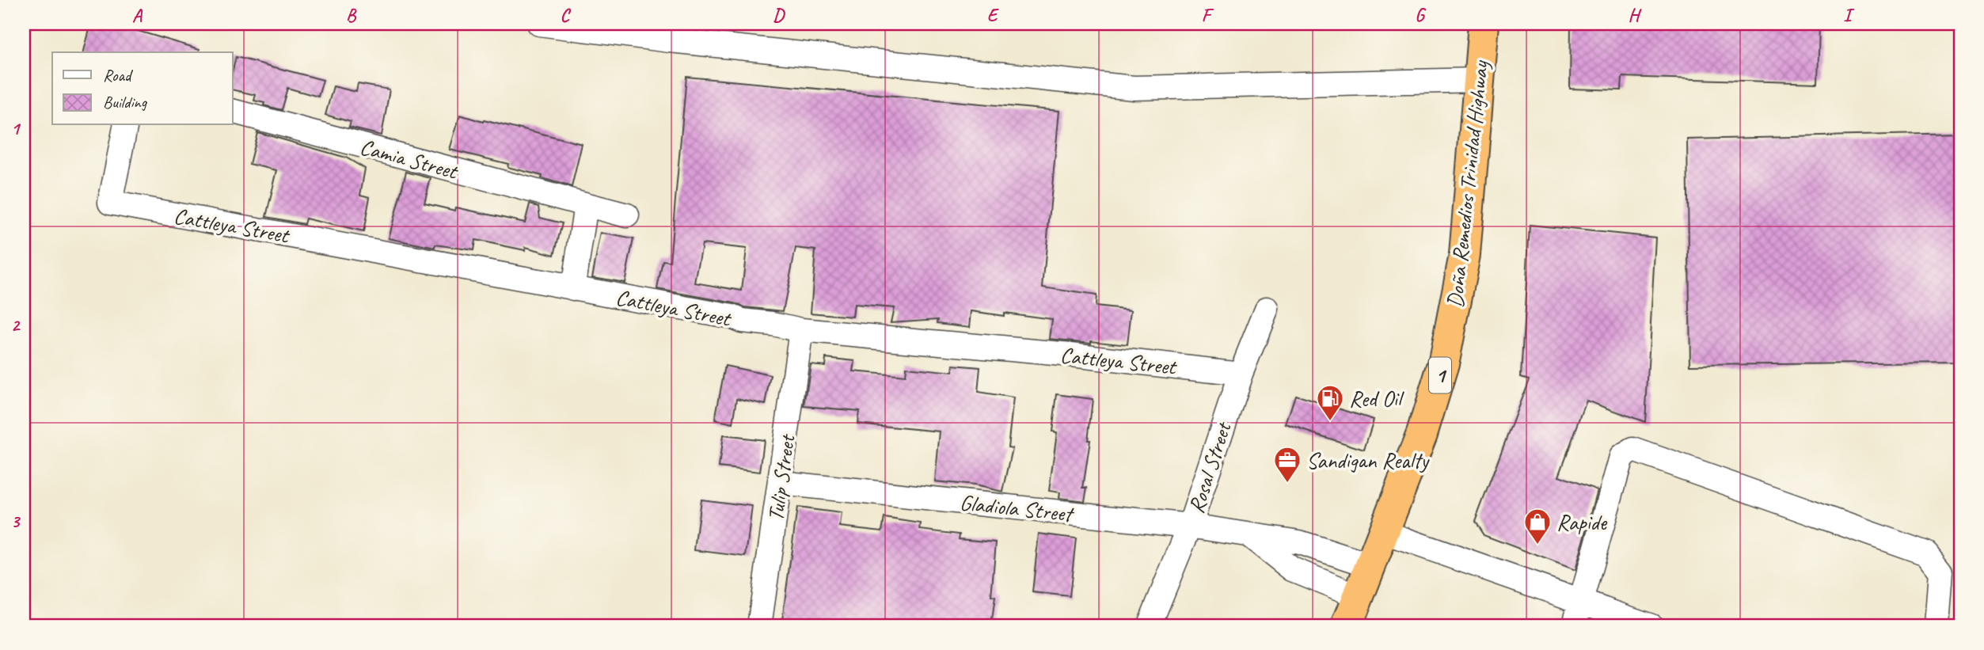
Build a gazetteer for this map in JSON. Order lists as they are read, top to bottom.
{
  "streets": {
    "highway": ["Doña Remedios Trinidad Highway", "1"],
    "street": [
      "Camia Street",
      "Cattleya Street",
      "Rosal Street",
      "Tulip Street",
      "Gladiola Street"
    ]
  },
  "crossings": [
    ["Doña Remedios Trinidad Highway", "Gladiola Street"],
    ["Cattleya Street", "Rosal Street"],
    ["Cattleya Street", "Tulip Street"],
    ["Rosal Street", "Gladiola Street"],
    ["Tulip Street", "Gladiola Street"]
  ],
  "places": {
    "fuel station": ["Red Oil"],
    "office": ["Sandigan Realty"],
    "shop": ["Rapide"]
  },
  "legend": ["Road", "Building"],
  "grid": {
    "columns": [
      "A",
      "B",
      "C",
      "D",
      "E",
      "F",
      "G",
      "H",
      "I"
    ],
    "rows": ["1", "2", "3"]
  }
}
